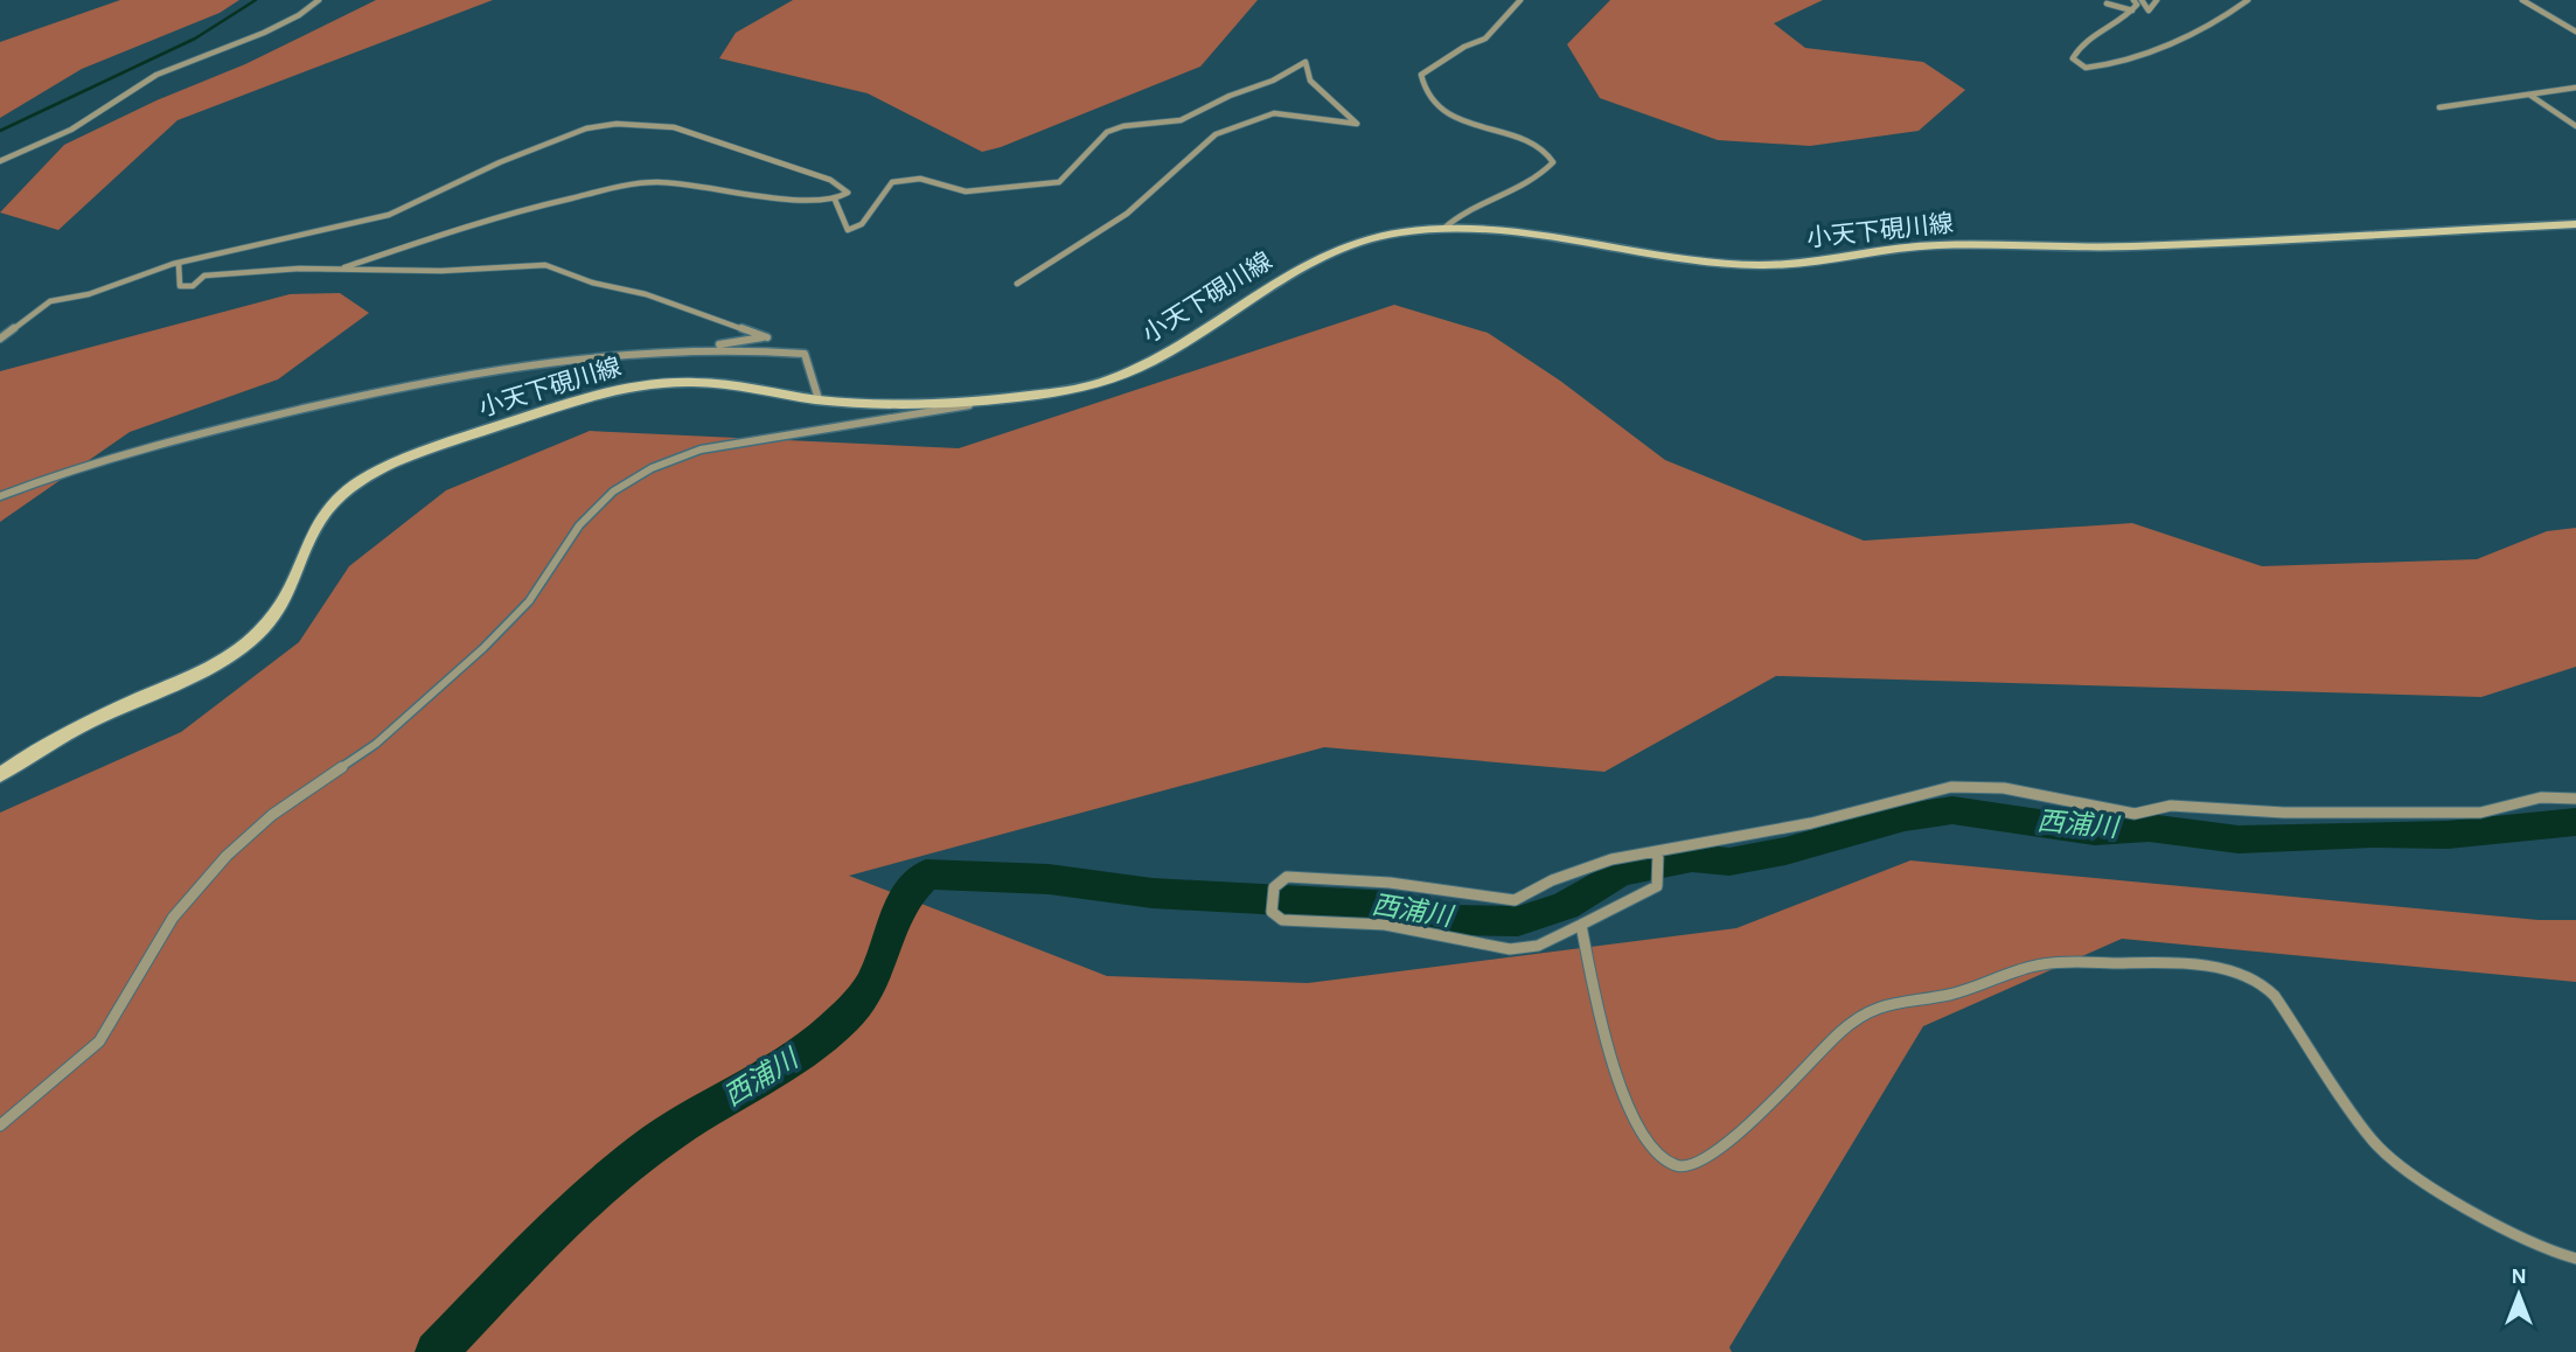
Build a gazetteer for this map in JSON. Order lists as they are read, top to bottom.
{
  "streets": {
    "main road": ["小天下硯川線"]
  },
  "water": ["西浦川"],
  "north": "top"
}
